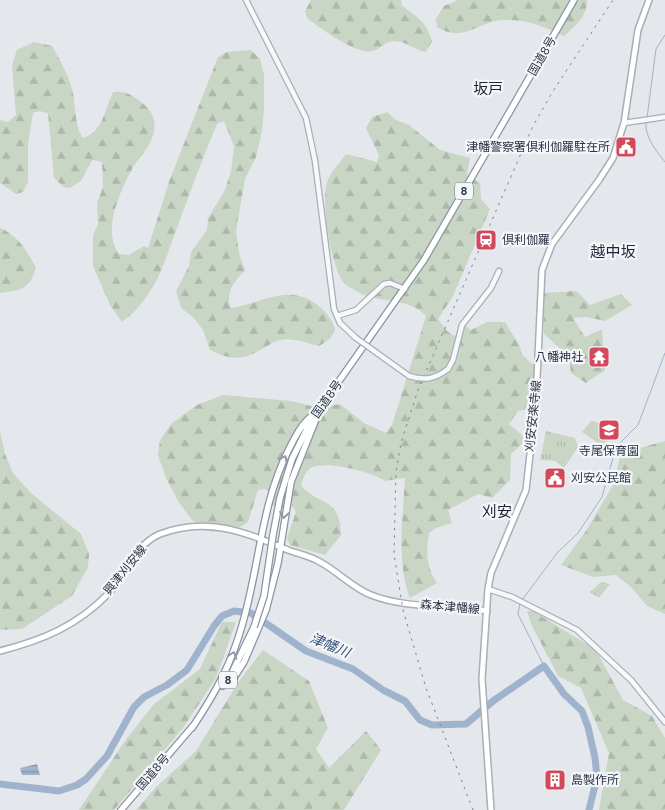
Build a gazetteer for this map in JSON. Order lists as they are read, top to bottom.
{
  "streets": {
    "highway": ["国道8号", "8"],
    "main road": ["刈安安楽寺線", "興津刈安線", "森本津幡線"]
  },
  "crossings": [
    ["国道8号", "8"],
    ["8", "興津刈安線"],
    ["8", "森本津幡線"],
    ["刈安安楽寺線", "森本津幡線"],
    ["興津刈安線", "森本津幡線"]
  ],
  "districts": ["坂戸", "越中坂", "刈安"],
  "water": ["津幡川"],
  "places": {
    "public building": ["津幡警察署倶利伽羅駐在所", "刈安公民館"],
    "station": ["倶利伽羅"],
    "temple": ["八幡神社"],
    "school or university": ["寺尾保育園"],
    "building": ["島製作所"]
  }
}
